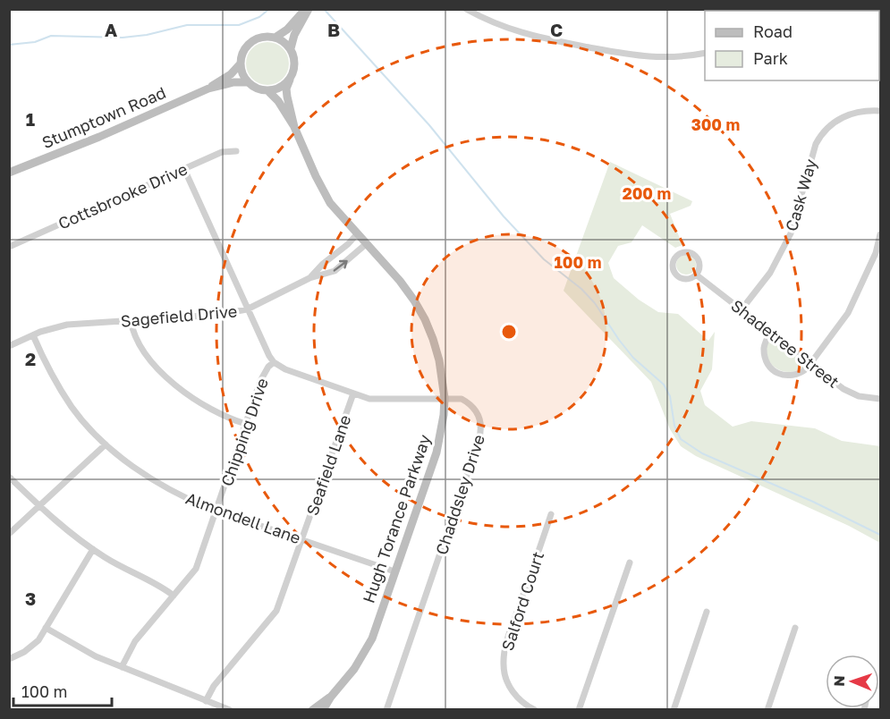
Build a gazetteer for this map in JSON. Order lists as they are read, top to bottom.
{
  "streets": {
    "street": [
      "Stumptown Road",
      "Cask Way",
      "Cottsbrooke Drive",
      "Sagefield Drive",
      "Shadetree Street",
      "Chipping Drive",
      "Seafield Lane",
      "Chaddsley Drive",
      "Almondell Lane",
      "Hugh Torance Parkway",
      "Salford Court"
    ]
  },
  "crossings": [
    ["Stumptown Road", "Hugh Torance Parkway"],
    ["Cask Way", "Shadetree Street"],
    ["Sagefield Drive", "Almondell Lane"],
    ["Sagefield Drive", "Hugh Torance Parkway"],
    ["Chipping Drive", "Chaddsley Drive"],
    ["Chipping Drive", "Almondell Lane"],
    ["Seafield Lane", "Chaddsley Drive"],
    ["Seafield Lane", "Almondell Lane"],
    ["Chaddsley Drive", "Hugh Torance Parkway"],
    ["Almondell Lane", "Hugh Torance Parkway"]
  ],
  "legend": ["Road", "Park"],
  "scale_bar": "100 m",
  "north": "left",
  "grid": {
    "columns": ["A", "B", "C"],
    "rows": ["1", "2", "3"]
  },
  "rings": ["300 m", "200 m", "100 m"]
}
